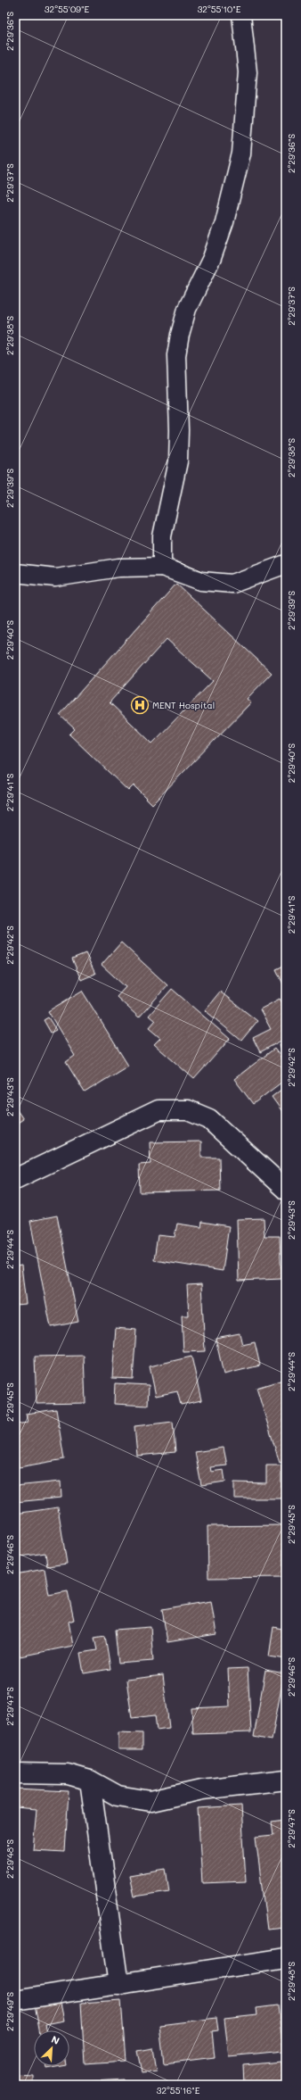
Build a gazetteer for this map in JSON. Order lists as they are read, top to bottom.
{
  "places": {
    "hospital": ["MENT Hospital"]
  },
  "north": "top right",
  "coordinates": [
    "32°55'09\"E",
    "32°55'10\"E",
    "2°29'36\"S",
    "2°29'37\"S",
    "2°29'38\"S",
    "2°29'39\"S",
    "2°29'40\"S",
    "2°29'41\"S",
    "2°29'42\"S",
    "2°29'43\"S",
    "2°29'44\"S",
    "2°29'45\"S",
    "2°29'46\"S",
    "2°29'47\"S",
    "2°29'48\"S",
    "2°29'49\"S",
    "32°55'16\"E"
  ]
}
